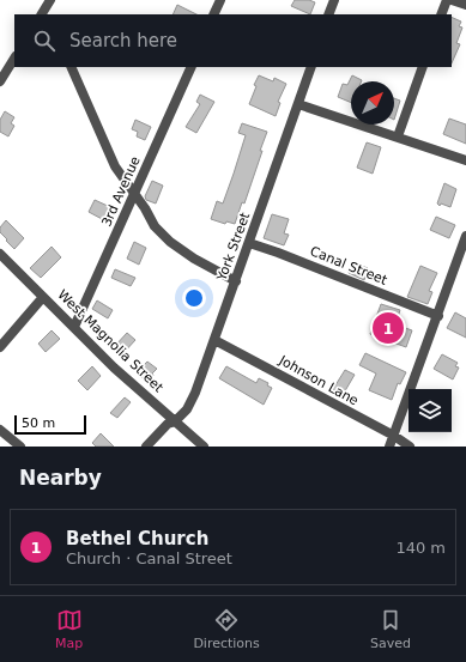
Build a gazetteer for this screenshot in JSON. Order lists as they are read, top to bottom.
{
  "streets": {
    "street": [
      "3rd Avenue",
      "York Street",
      "Canal Street",
      "West Magnolia Street",
      "Johnson Lane"
    ]
  },
  "crossings": [
    ["3rd Avenue", "West Magnolia Street"],
    ["York Street", "Canal Street"],
    ["York Street", "West Magnolia Street"],
    ["York Street", "Johnson Lane"]
  ],
  "scale_bar": "50 m",
  "north": "top right",
  "page": {
    "search": "Search here",
    "pins": "1",
    "scale": "50 m",
    "heading": "Nearby",
    "list": [
      {
        "mark": "1",
        "name": "Bethel Church",
        "note": "Church · Canal Street",
        "value": "140 m"
      }
    ],
    "nav": ["Map", "Directions", "Saved"]
  }
}
